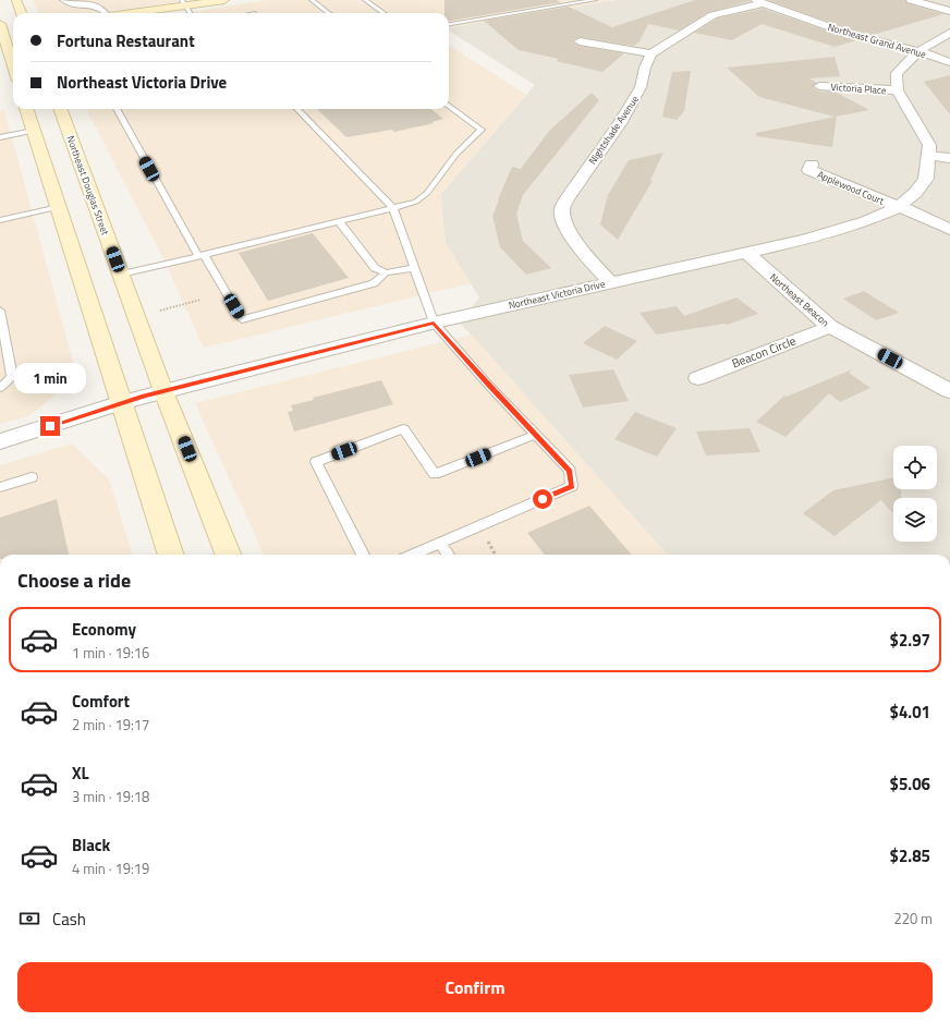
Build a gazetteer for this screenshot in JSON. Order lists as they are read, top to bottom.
{
  "streets": {
    "main road": ["Northeast Douglas Street"],
    "street": [
      "Northeast Grand Avenue",
      "Victoria Place",
      "Nightshade Avenue",
      "Applewood Court",
      "Northeast Victoria Drive",
      "Northeast Beacon",
      "Beacon Circle"
    ]
  },
  "crossings": [
    ["Victoria Place", "Northeast Victoria Drive"],
    ["Nightshade Avenue", "Northeast Victoria Drive"],
    ["Northeast Douglas Street", "Northeast Victoria Drive"],
    ["Applewood Court", "Northeast Victoria Drive"],
    ["Northeast Victoria Drive", "Northeast Beacon"],
    ["Northeast Beacon", "Beacon Circle"]
  ],
  "page": {
    "banner": ["Fortuna Restaurant", "Northeast Victoria Drive"],
    "bubble": "1 min",
    "heading": "Choose a ride",
    "list": [
      {
        "name": "Economy",
        "note": "1 min · 19:16",
        "value": "$2.97"
      },
      {
        "name": "Comfort",
        "note": "2 min · 19:17",
        "value": "$4.01"
      },
      {
        "name": "XL",
        "note": "3 min · 19:18",
        "value": "$5.06"
      },
      {
        "name": "Black",
        "note": "4 min · 19:19",
        "value": "$2.85"
      }
    ],
    "pay": ["Cash", "220 m"],
    "buttons": "Confirm"
  }
}
